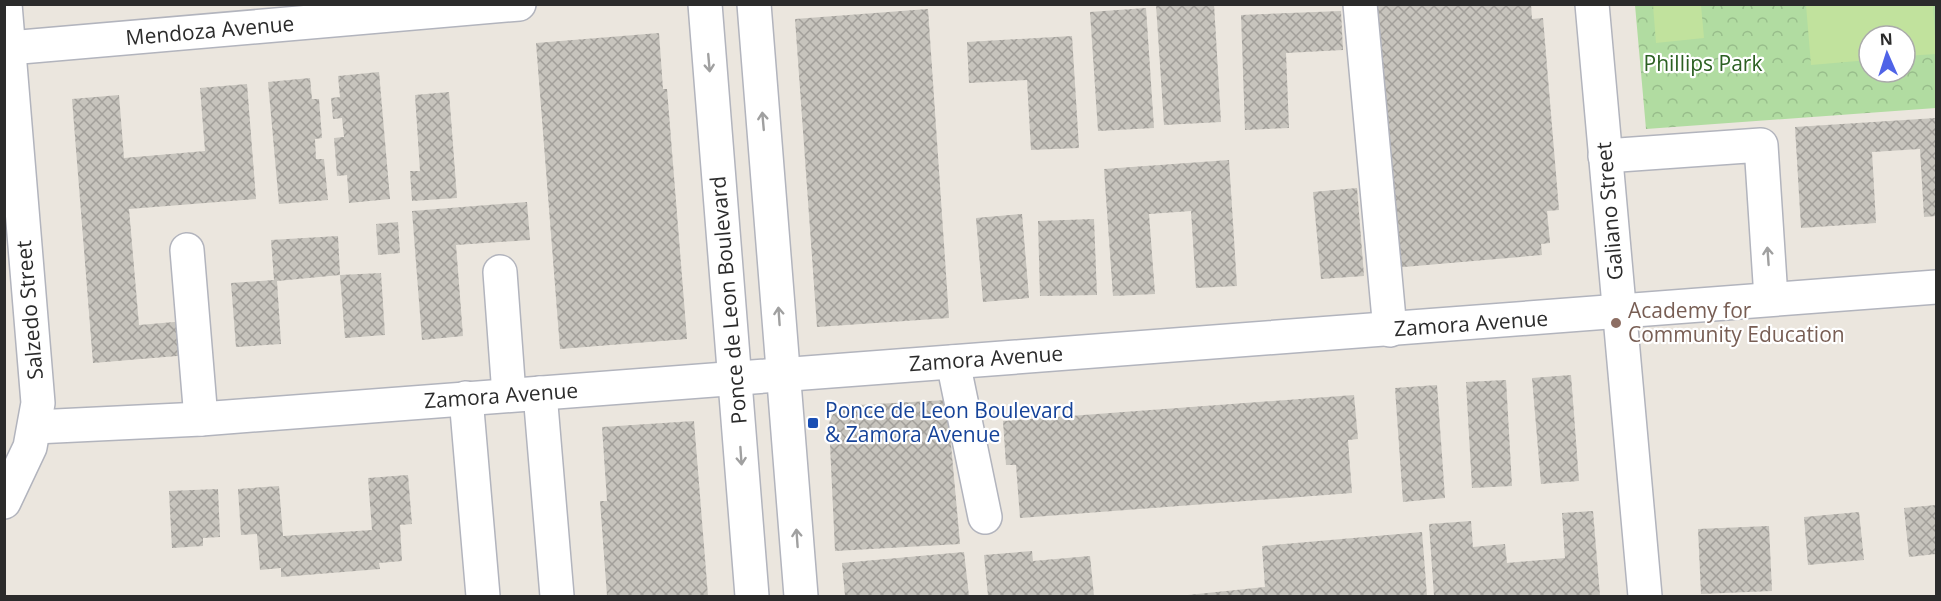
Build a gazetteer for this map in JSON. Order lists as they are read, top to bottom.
{
  "streets": {
    "street": [
      "Mendoza Avenue",
      "Galiano Street",
      "Ponce de Leon Boulevard",
      "Salzedo Street",
      "Zamora Avenue"
    ]
  },
  "crossings": [
    ["Mendoza Avenue", "Salzedo Street"],
    ["Galiano Street", "Zamora Avenue"],
    ["Ponce de Leon Boulevard", "Zamora Avenue"],
    ["Salzedo Street", "Zamora Avenue"]
  ],
  "parks": ["Phillips Park"],
  "places": {
    "other": ["Academy for Community Education"],
    "transit": ["Ponce de Leon Boulevard & Zamora Avenue"]
  },
  "north": "top"
}
